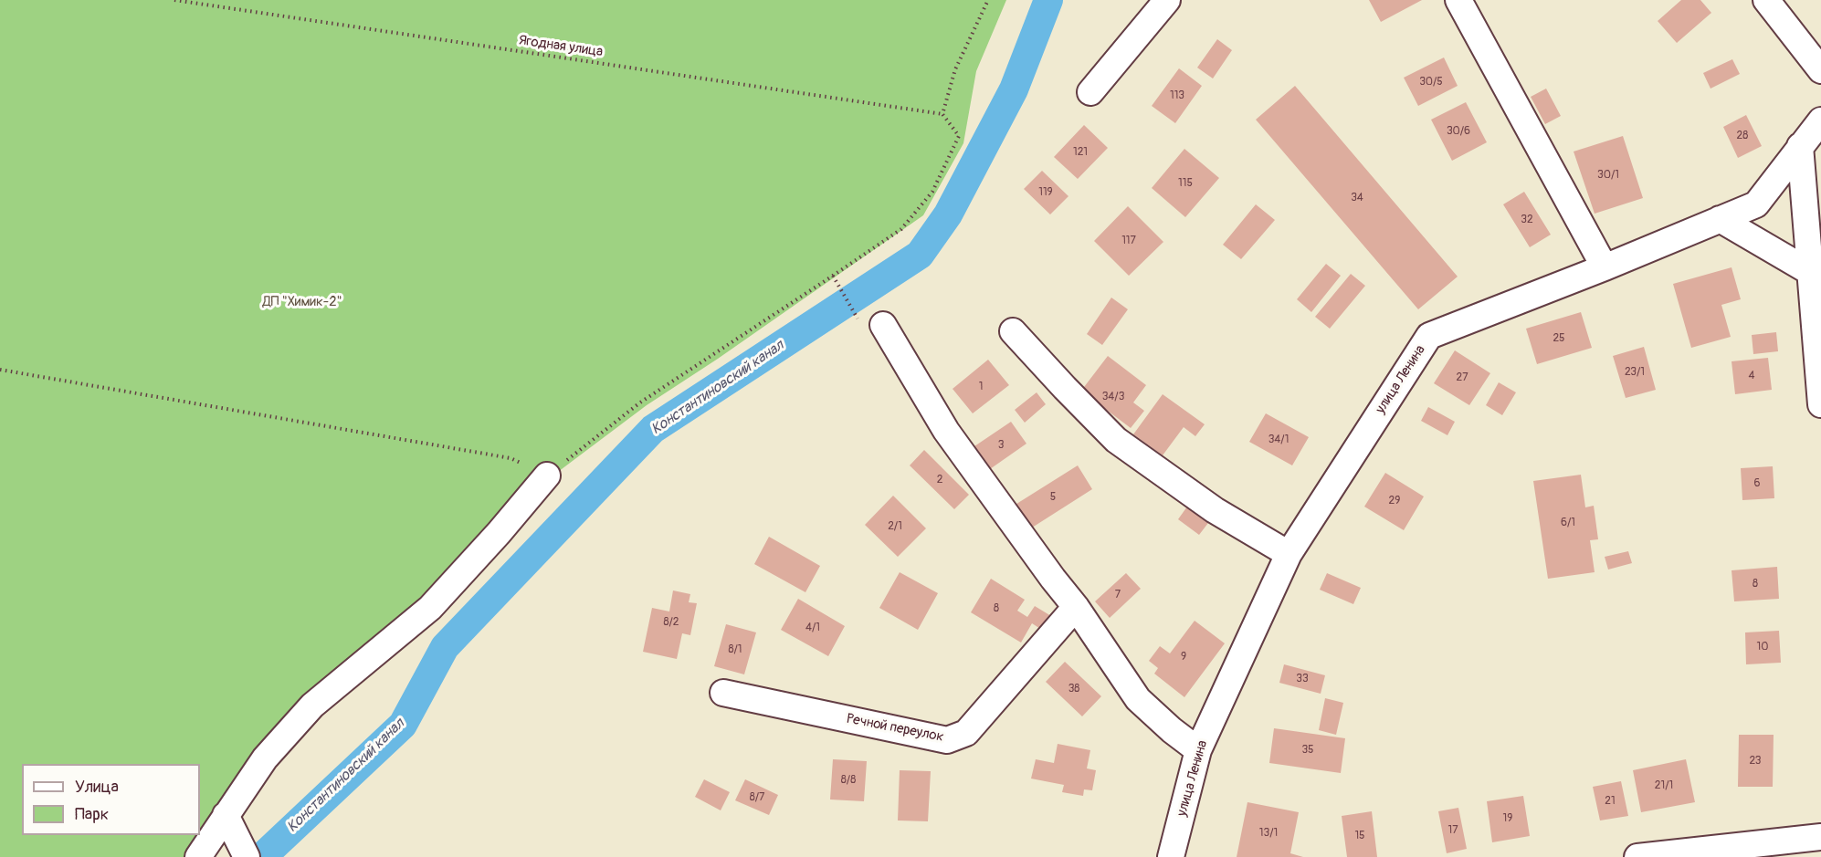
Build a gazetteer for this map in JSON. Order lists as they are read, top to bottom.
{
  "streets": {
    "street": ["улица Ленина", "Речной переулок"],
    "path": ["Ягодная улица"]
  },
  "water": ["Константиновский канал"],
  "parks": ["ДП \"Химик-2\""],
  "house_numbers": [
    "30/5",
    "113",
    "30/6",
    "28",
    "121",
    "30/1",
    "115",
    "119",
    "34",
    "32",
    "117",
    "25",
    "23/1",
    "4",
    "27",
    "1",
    "34/3",
    "34/1",
    "3",
    "2",
    "6",
    "5",
    "29",
    "6/1",
    "2/1",
    "8",
    "7",
    "8",
    "8/2",
    "4/1",
    "10",
    "8/1",
    "9",
    "33",
    "38",
    "35",
    "23",
    "8/8",
    "21/1",
    "8/7",
    "21",
    "19",
    "17",
    "13/1",
    "15"
  ],
  "legend": ["Улица", "Парк"]
}
